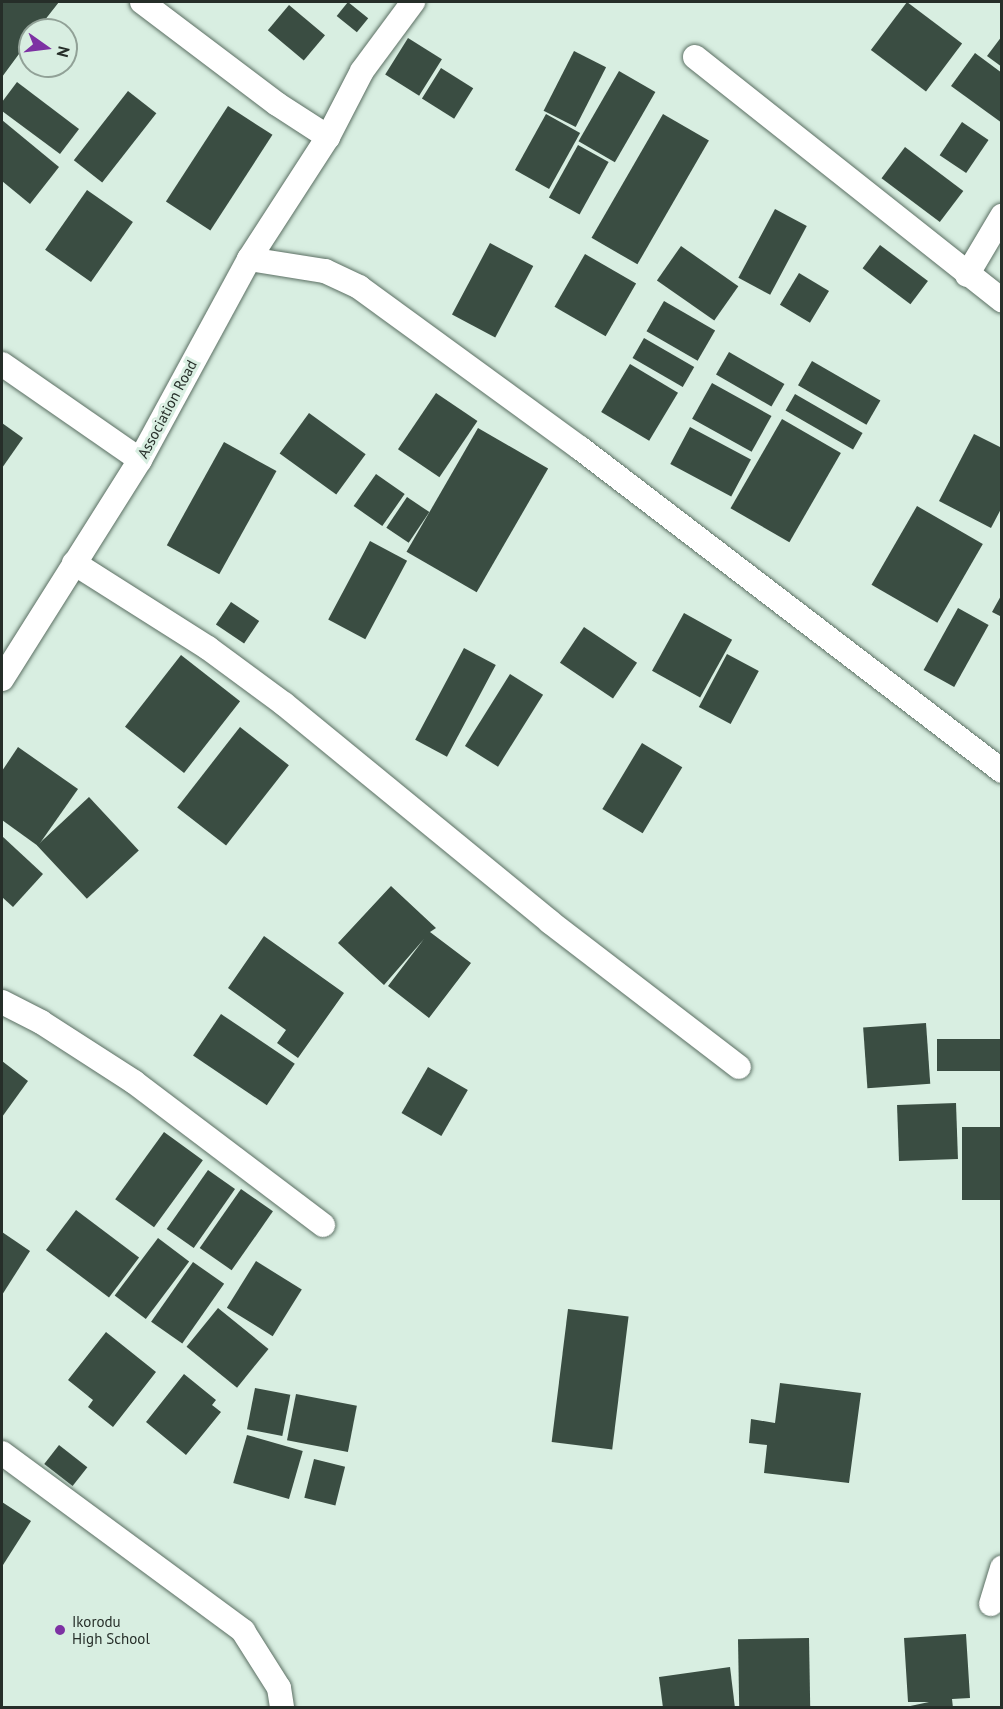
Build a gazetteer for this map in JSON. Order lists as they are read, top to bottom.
{
  "streets": {
    "street": ["Association Road"]
  },
  "places": ["Ikorodu High School"],
  "north": "right"
}
